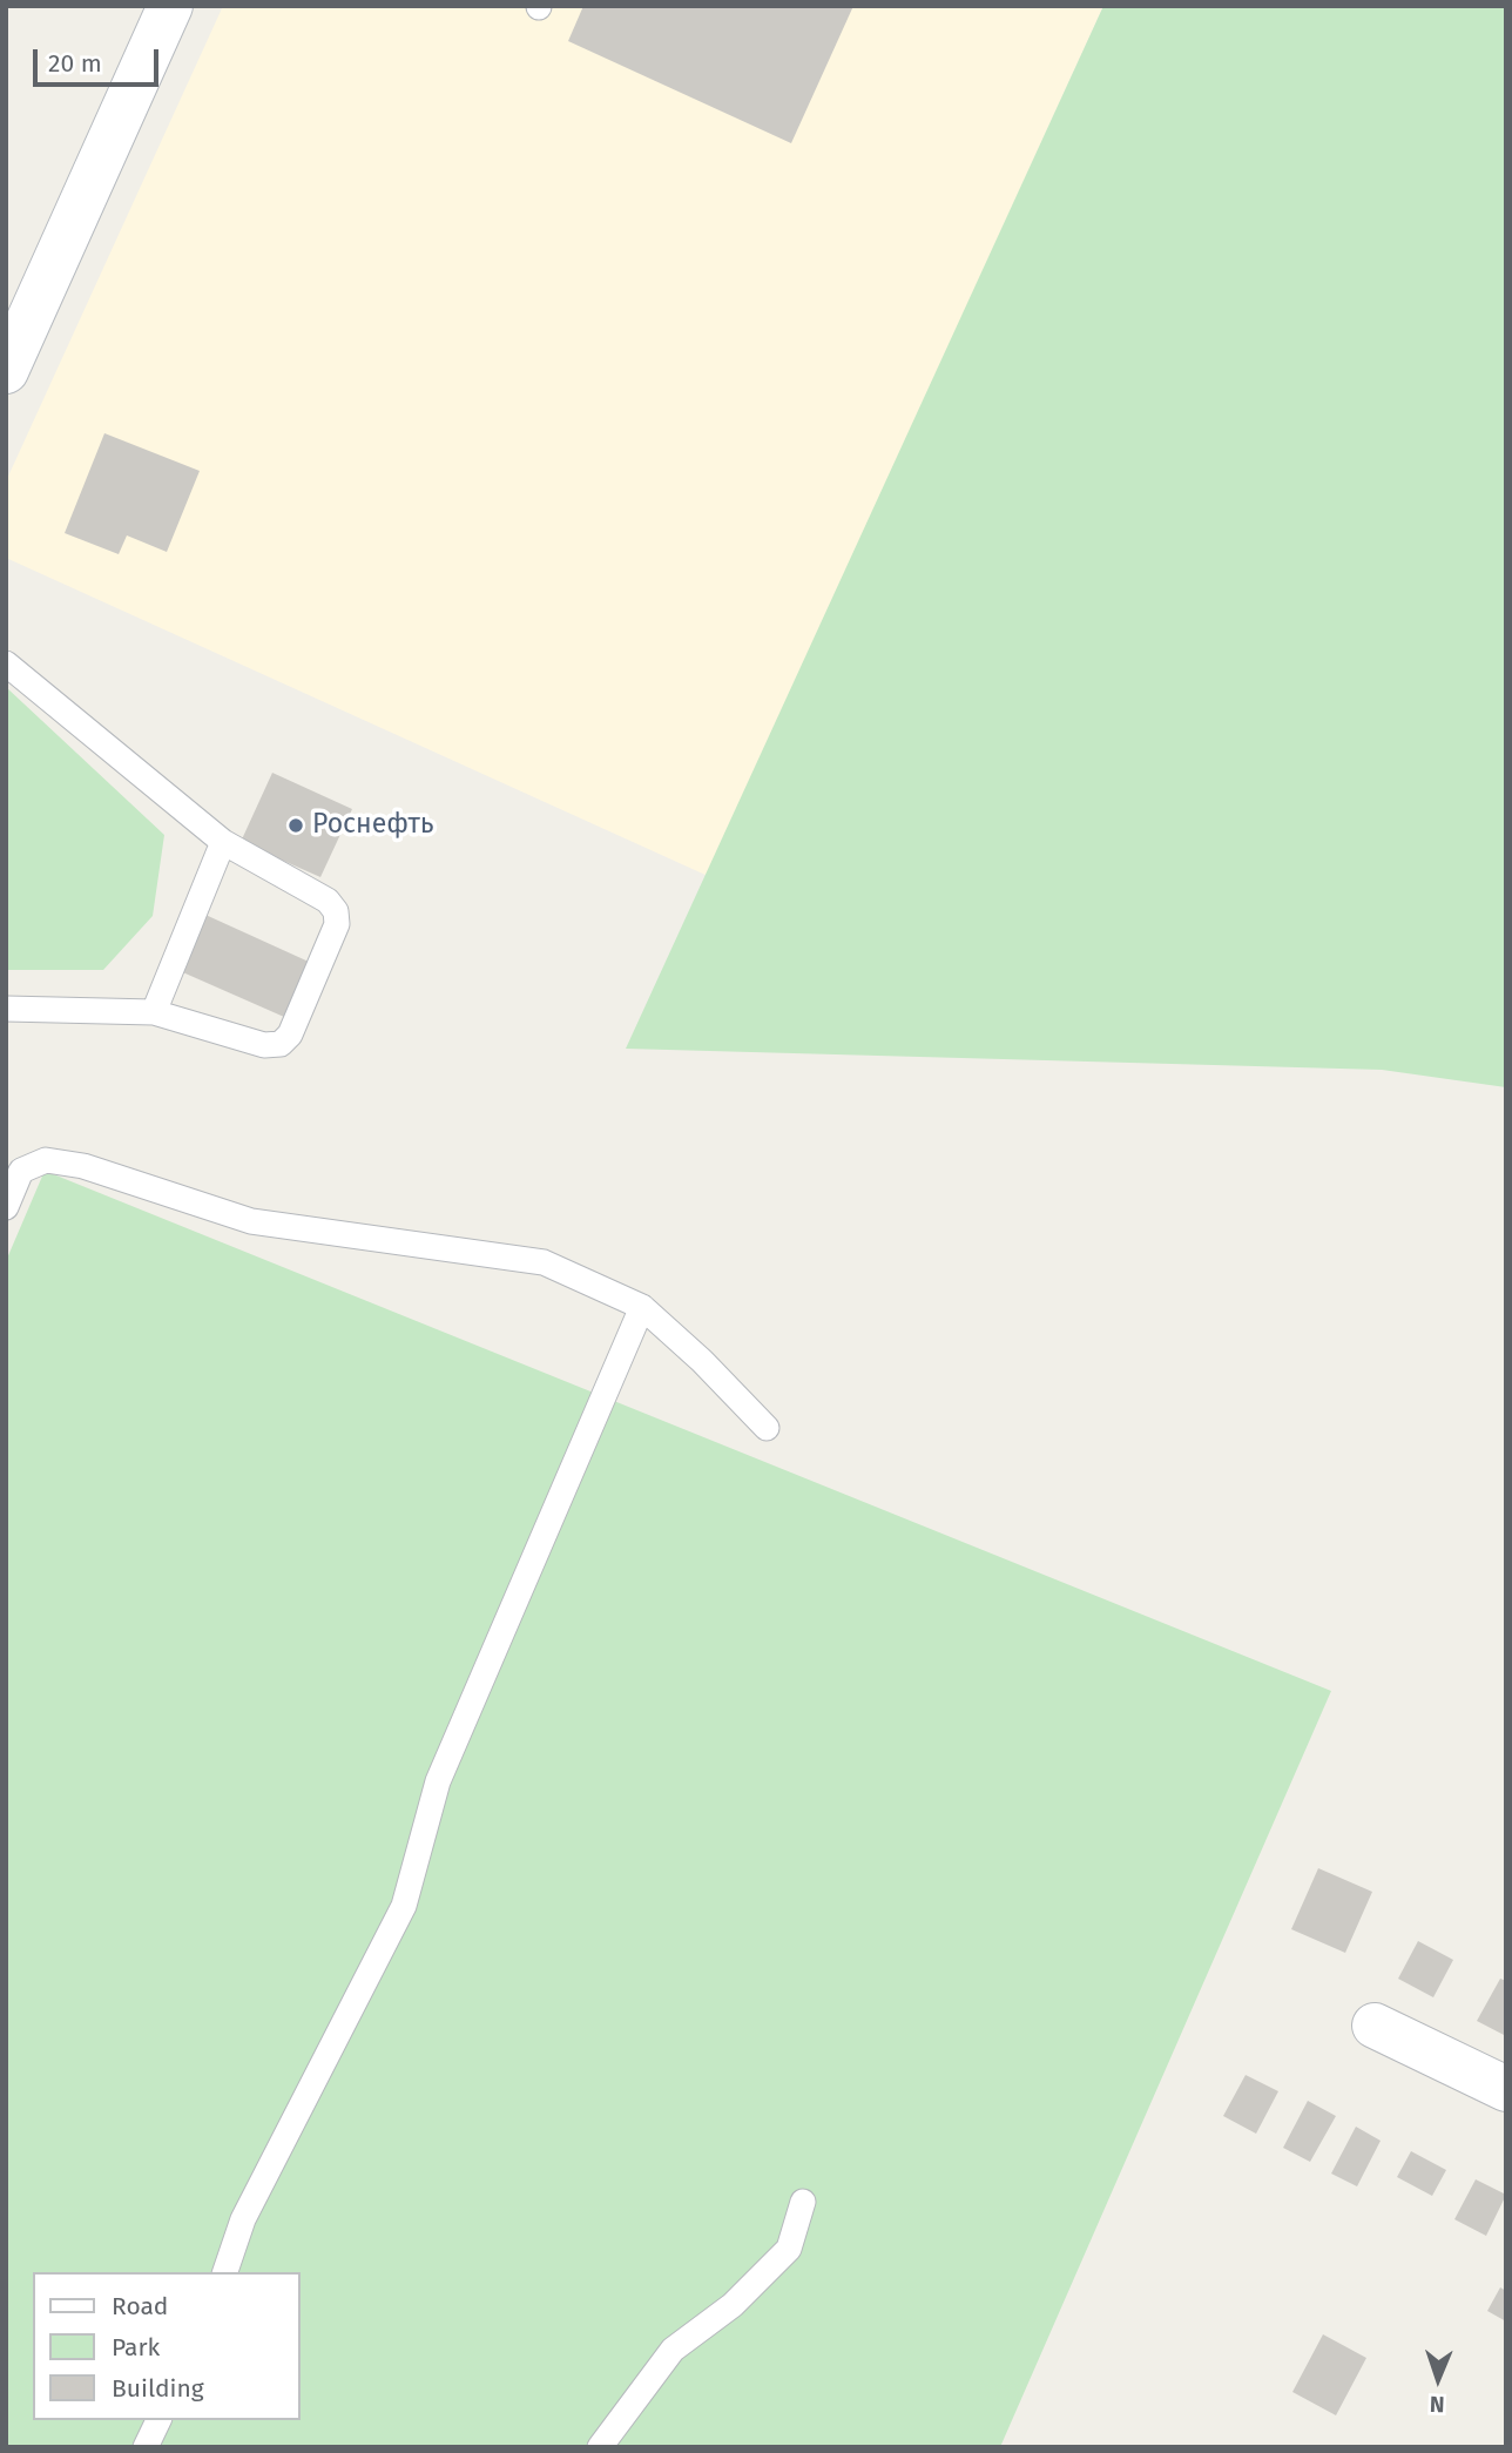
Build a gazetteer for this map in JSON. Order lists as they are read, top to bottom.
{
  "places": ["Роснефть"],
  "legend": ["Road", "Park", "Building"],
  "scale_bar": "20 m",
  "north": "bottom"
}
